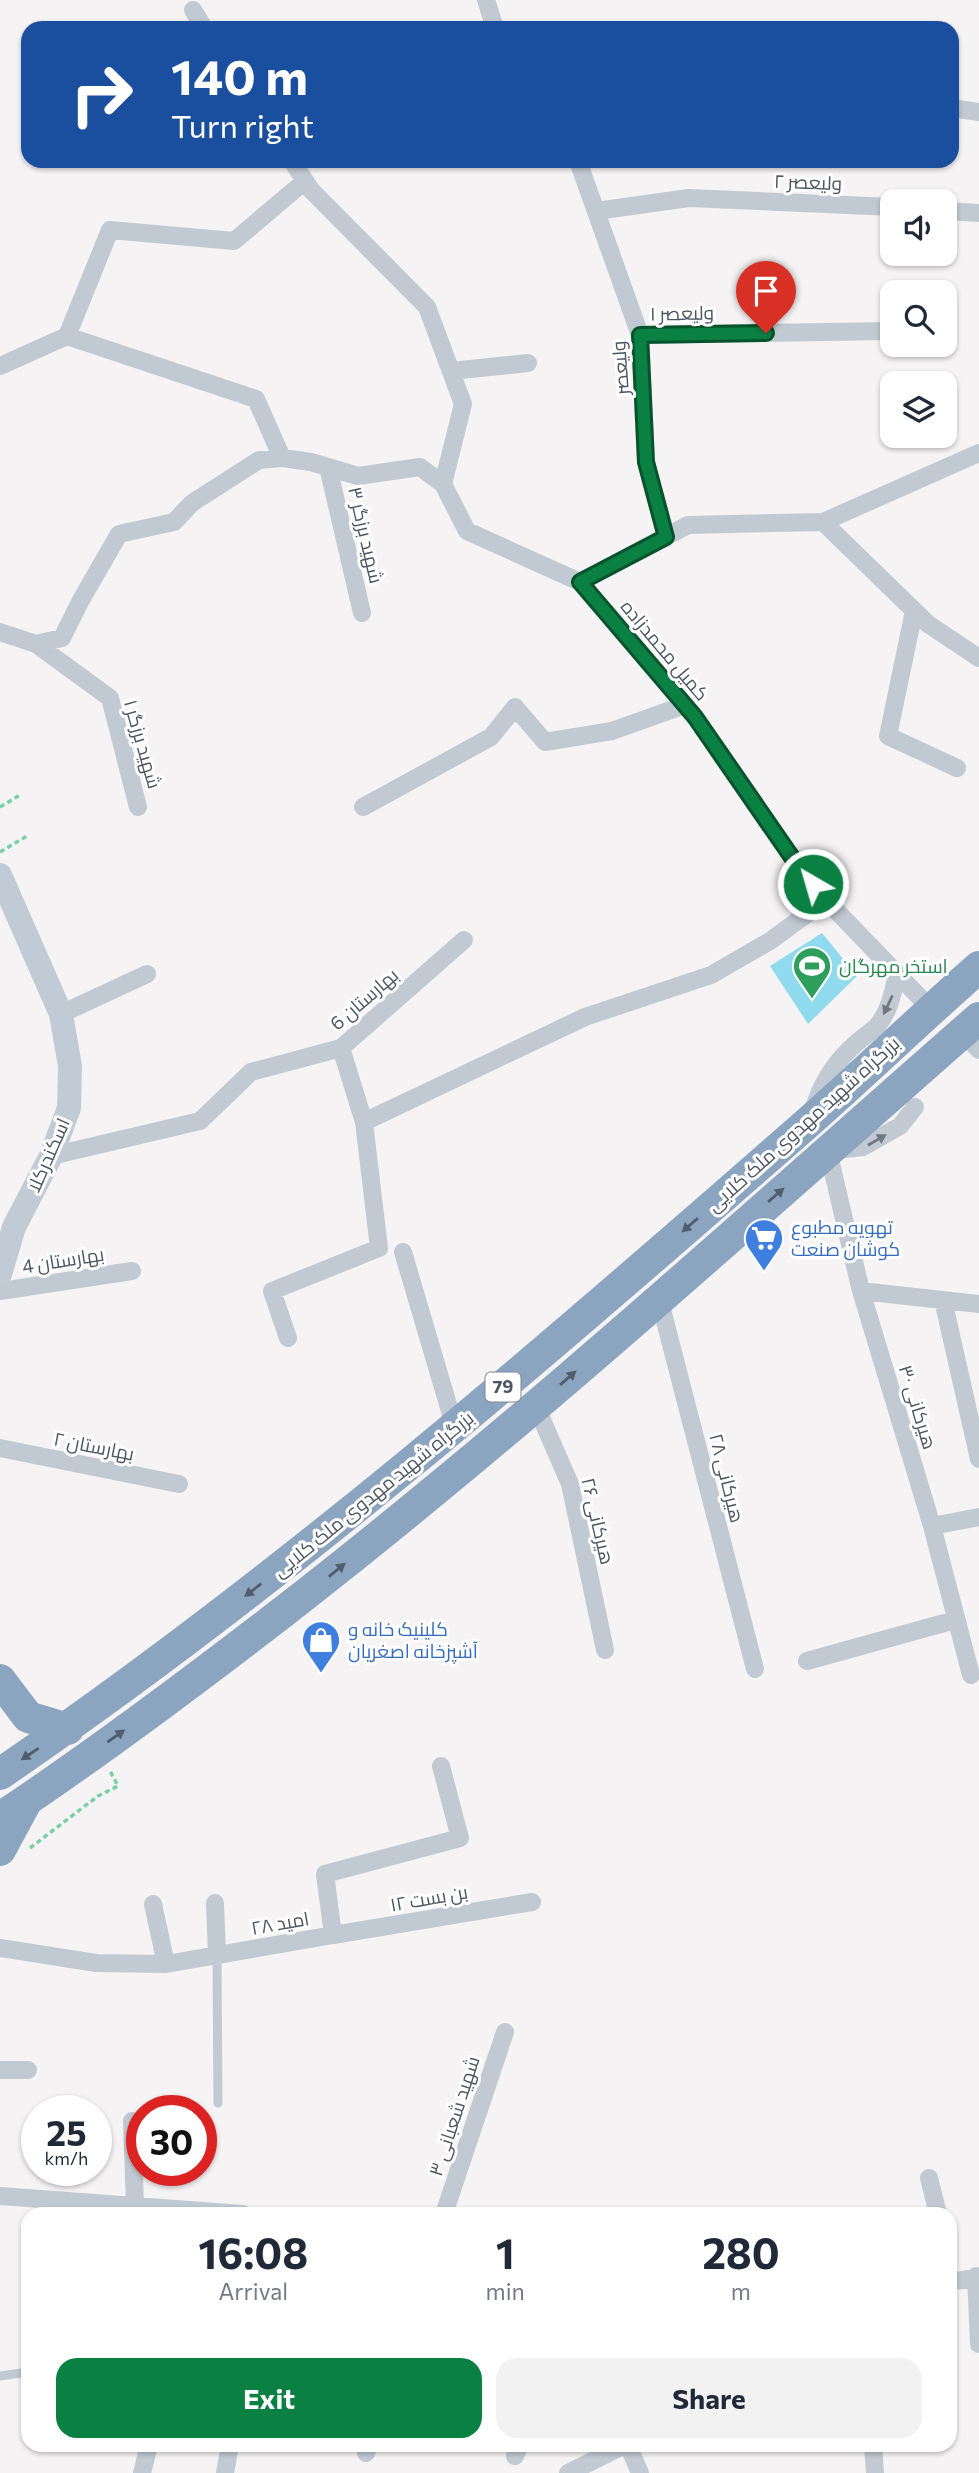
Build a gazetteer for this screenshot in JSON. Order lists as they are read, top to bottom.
{
  "streets": {
    "highway": ["بزرگراه شهید مهدوی ملک کلایی", "79"],
    "street": [
      "ولیعصر ۲",
      "ولیعصر ۱",
      "ولیعصر",
      "شهید برزگر ۳",
      "کمیل محمدزاده",
      "شهید برزگر ۱",
      "بهارستان 6",
      "اسکندرکلا",
      "بهارستان 4",
      "هیرکانی ۳۰",
      "بهارستان ۲",
      "هیرکانی ۲۸",
      "هیرکانی ۲۶",
      "بن بست ۱۲",
      "امید ۲۸",
      "شهید شعبانی ۳"
    ]
  },
  "crossings": [
    ["ولیعصر ۲", "ولیعصر"],
    ["ولیعصر ۱", "ولیعصر"],
    ["کمیل محمدزاده", "بزرگراه شهید مهدوی ملک کلایی"],
    ["بهارستان 6", "اسکندرکلا"],
    ["بزرگراه شهید مهدوی ملک کلایی", "هیرکانی ۳۰"],
    ["بزرگراه شهید مهدوی ملک کلایی", "هیرکانی ۲۸"],
    ["بزرگراه شهید مهدوی ملک کلایی", "هیرکانی ۲۶"],
    ["بن بست ۱۲", "امید ۲۸"]
  ],
  "places": {
    "sports": ["استخر مهرگان"],
    "supermarket": ["تهویه مطبوع کوشان صنعت"],
    "shop": ["کلینیک خانه و آشپزخانه اصغریان"]
  },
  "page": {
    "turn": ["140 m", "Turn right"],
    "speed": "25 km/h",
    "limit": "30",
    "eta": [
      "16:08",
      "Arrival",
      "1",
      "min",
      "280",
      "m"
    ],
    "buttons": ["Exit", "Share"]
  }
}
